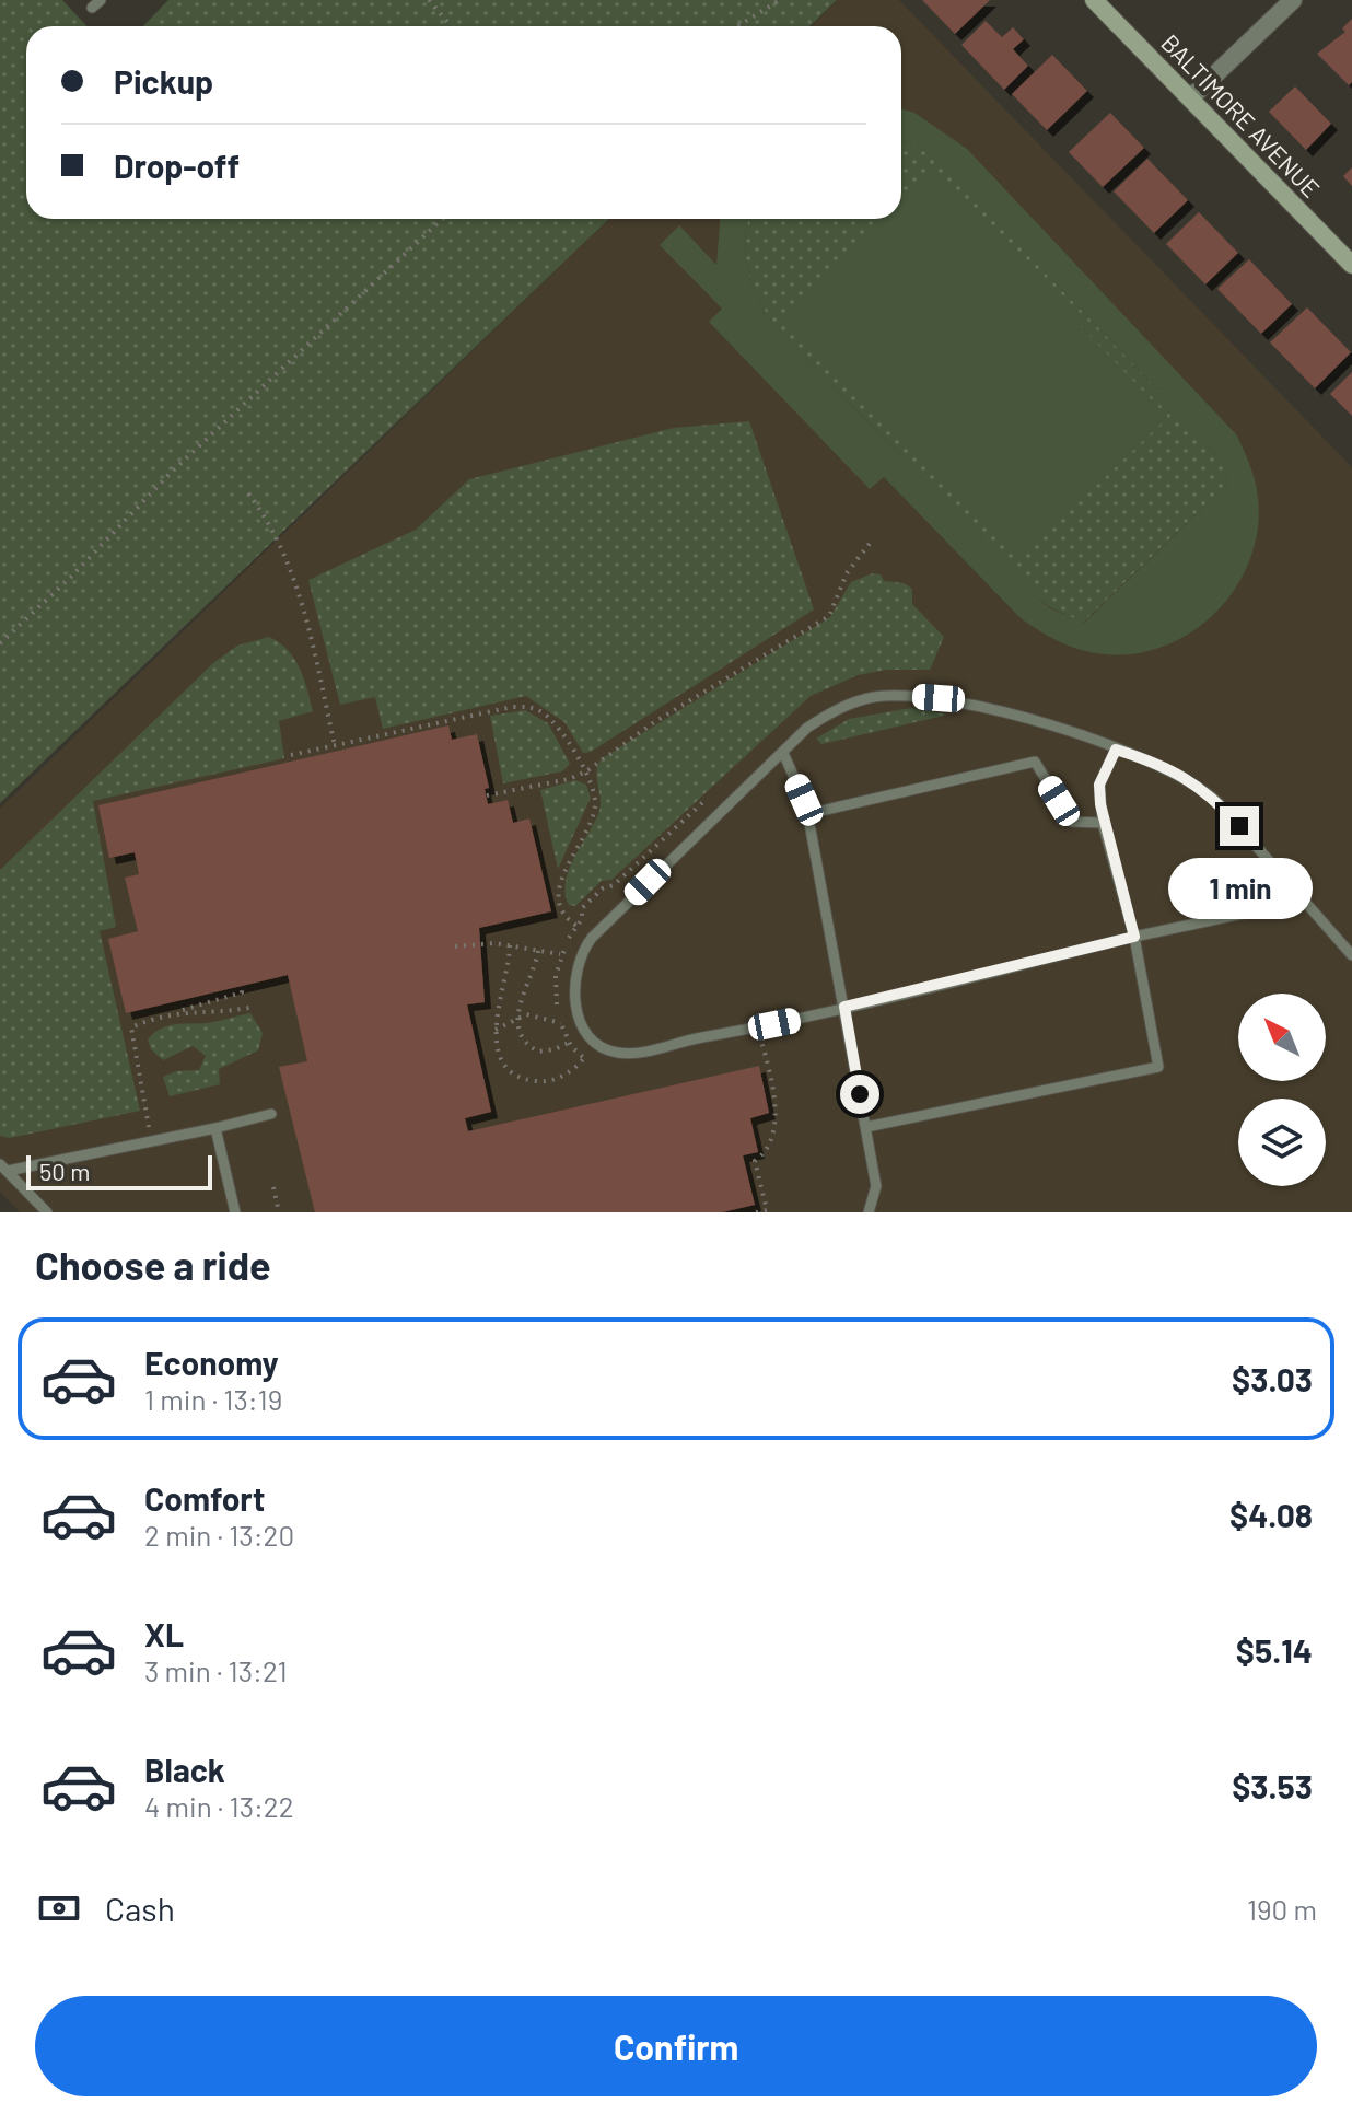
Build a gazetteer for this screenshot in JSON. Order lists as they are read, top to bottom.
{
  "streets": {
    "street": ["BALTIMORE AVENUE"]
  },
  "scale_bar": "50 m",
  "north": "top left",
  "page": {
    "banner": ["Pickup", "Drop-off"],
    "bubble": "1 min",
    "scale": "50 m",
    "heading": "Choose a ride",
    "list": [
      {
        "name": "Economy",
        "note": "1 min · 13:19",
        "value": "$3.03"
      },
      {
        "name": "Comfort",
        "note": "2 min · 13:20",
        "value": "$4.08"
      },
      {
        "name": "XL",
        "note": "3 min · 13:21",
        "value": "$5.14"
      },
      {
        "name": "Black",
        "note": "4 min · 13:22",
        "value": "$3.53"
      }
    ],
    "pay": ["Cash", "190 m"],
    "buttons": "Confirm"
  }
}
